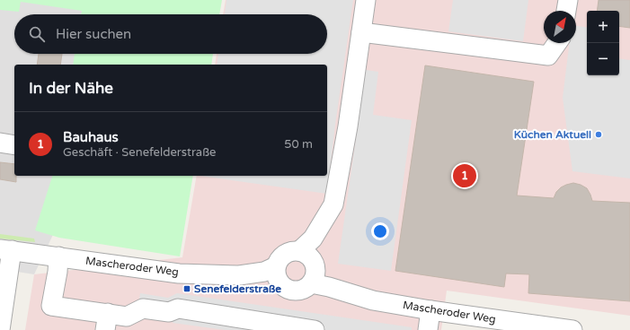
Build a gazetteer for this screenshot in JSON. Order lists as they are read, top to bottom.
{
  "streets": {
    "street": ["Mascheroder Weg"]
  },
  "places": {
    "other": ["Küchen Aktuell"],
    "transit": ["Senefelderstraße"]
  },
  "north": "top right",
  "page": {
    "map_buttons": ["+", "−"],
    "search": "Hier suchen",
    "heading": "In der Nähe",
    "list": [
      {
        "mark": "1",
        "name": "Bauhaus",
        "note": "Geschäft · Senefelderstraße",
        "value": "50 m"
      }
    ],
    "pins": "1"
  }
}
